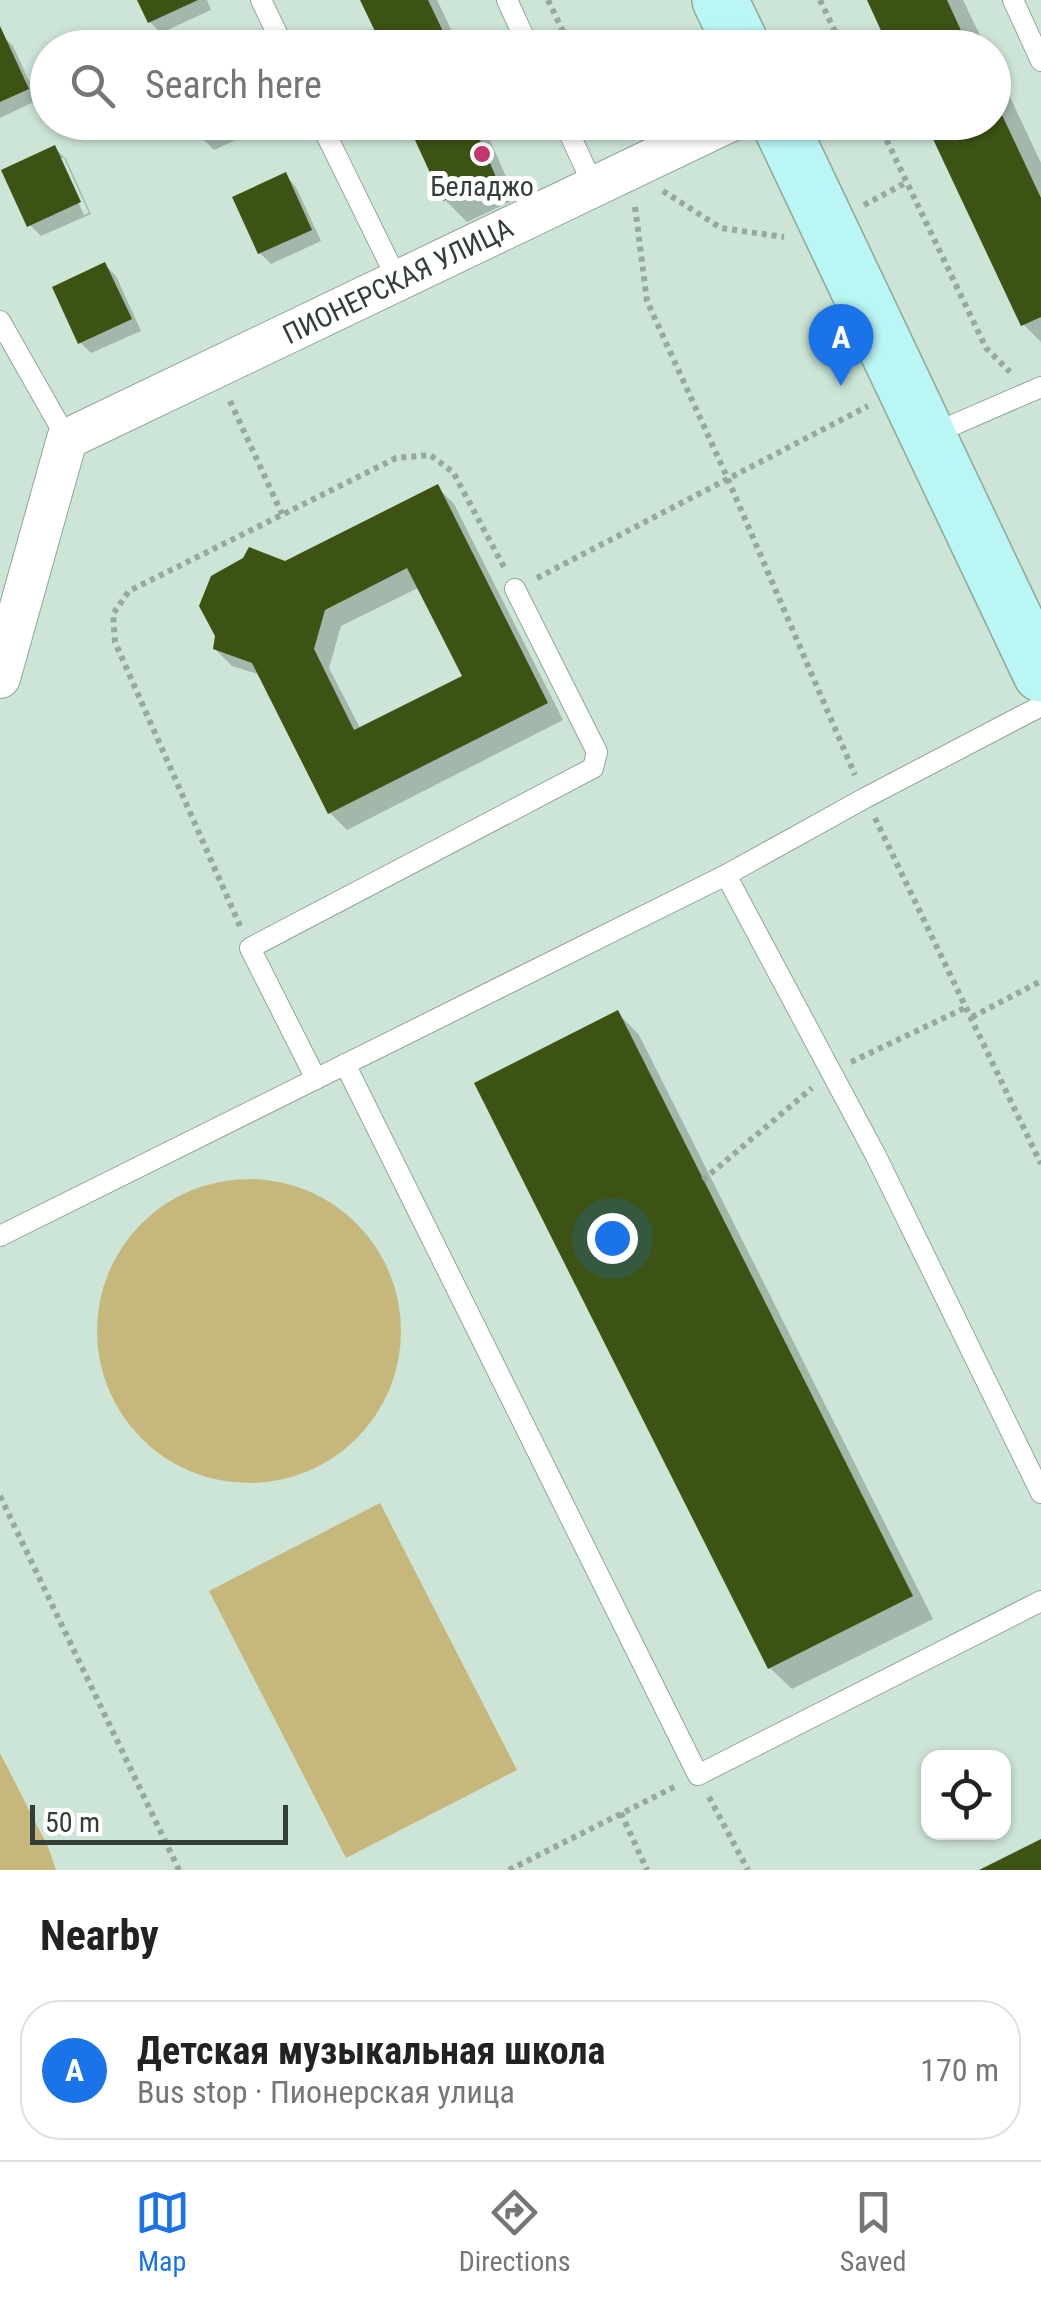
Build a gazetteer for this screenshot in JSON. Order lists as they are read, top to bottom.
{
  "streets": {
    "street": ["ПИОНЕРСКАЯ УЛИЦА"]
  },
  "places": ["Беладжо"],
  "scale_bar": "50 m",
  "page": {
    "search": "Search here",
    "pins": "A",
    "scale": "50 m",
    "heading": "Nearby",
    "list": [
      {
        "mark": "A",
        "name": "Детская музыкальная школа",
        "note": "Bus stop · Пионерская улица",
        "value": "170 m"
      }
    ],
    "nav": ["Map", "Directions", "Saved"]
  }
}
